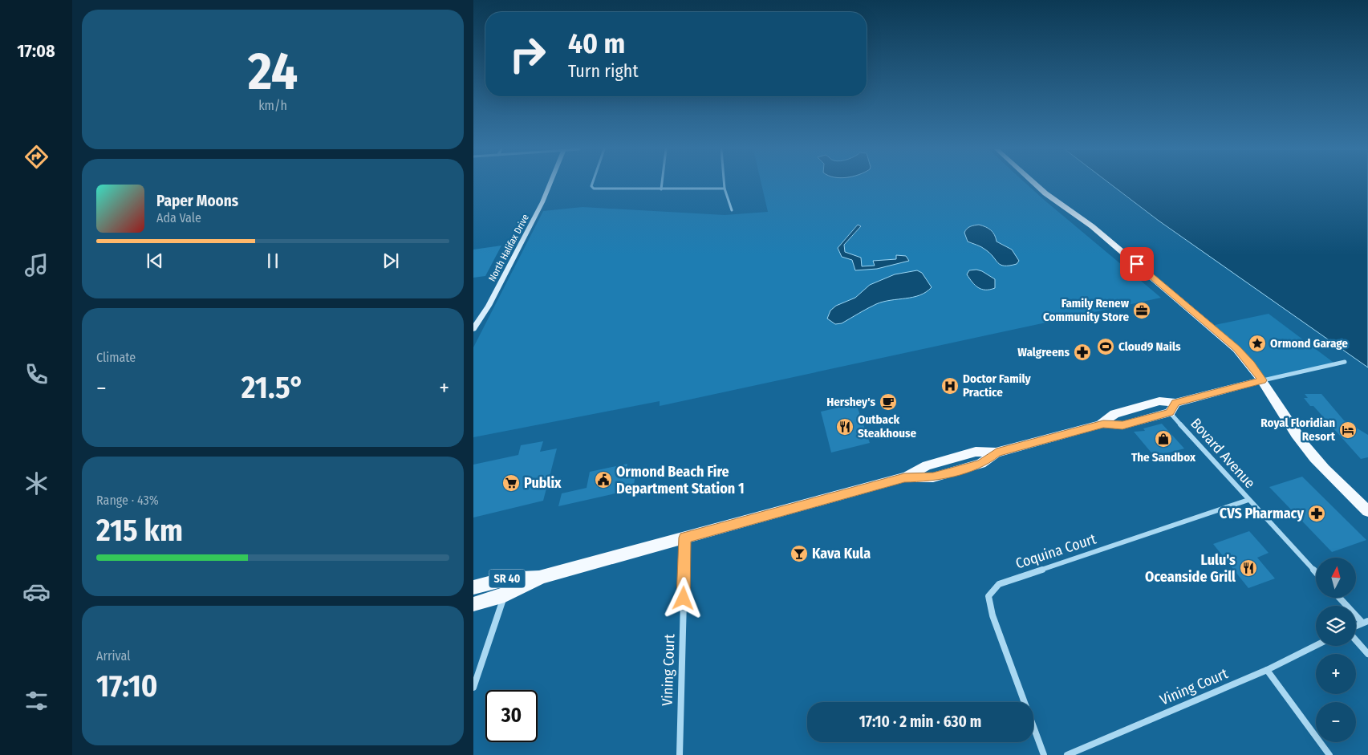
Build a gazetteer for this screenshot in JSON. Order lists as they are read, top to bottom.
{
  "streets": {
    "main road": ["SR 40"],
    "street": [
      "North Halifax Drive",
      "Bovard Avenue",
      "Coquina Court",
      "Vining Court"
    ]
  },
  "crossings": [
    ["Bovard Avenue", "Coquina Court"],
    ["Bovard Avenue", "SR 40"],
    ["SR 40", "Vining Court"]
  ],
  "places": {
    "office": ["Family Renew Community Store"],
    "place": ["Ormond Garage"],
    "sports": ["Cloud9 Nails"],
    "pharmacy": ["Walgreens", "CVS Pharmacy"],
    "hospital": ["Doctor Family Practice"],
    "cafe": ["Hershey's"],
    "restaurant": ["Outback Steakhouse", "Lulu's Oceanside Grill"],
    "hotel": ["Royal Floridian Resort"],
    "shop": ["The Sandbox"],
    "public building": ["Ormond Beach Fire Department Station 1"],
    "supermarket": ["Publix"],
    "bar": ["Kava Kula"]
  },
  "north": "top",
  "page": {
    "tabs": "17:08",
    "tile": [
      ["24", "km/h"],
      "Climate",
      ["Range · 43%", "215 km"],
      ["Arrival", "17:10"]
    ],
    "turn": ["40 m", "Turn right"],
    "song": ["Paper Moons", "Ada Vale"],
    "heat": ["−", "21.5°", "+"],
    "map_buttons": ["+", "−"],
    "limit": "30",
    "trip": "17:10 · 2 min · 630 m"
  }
}
